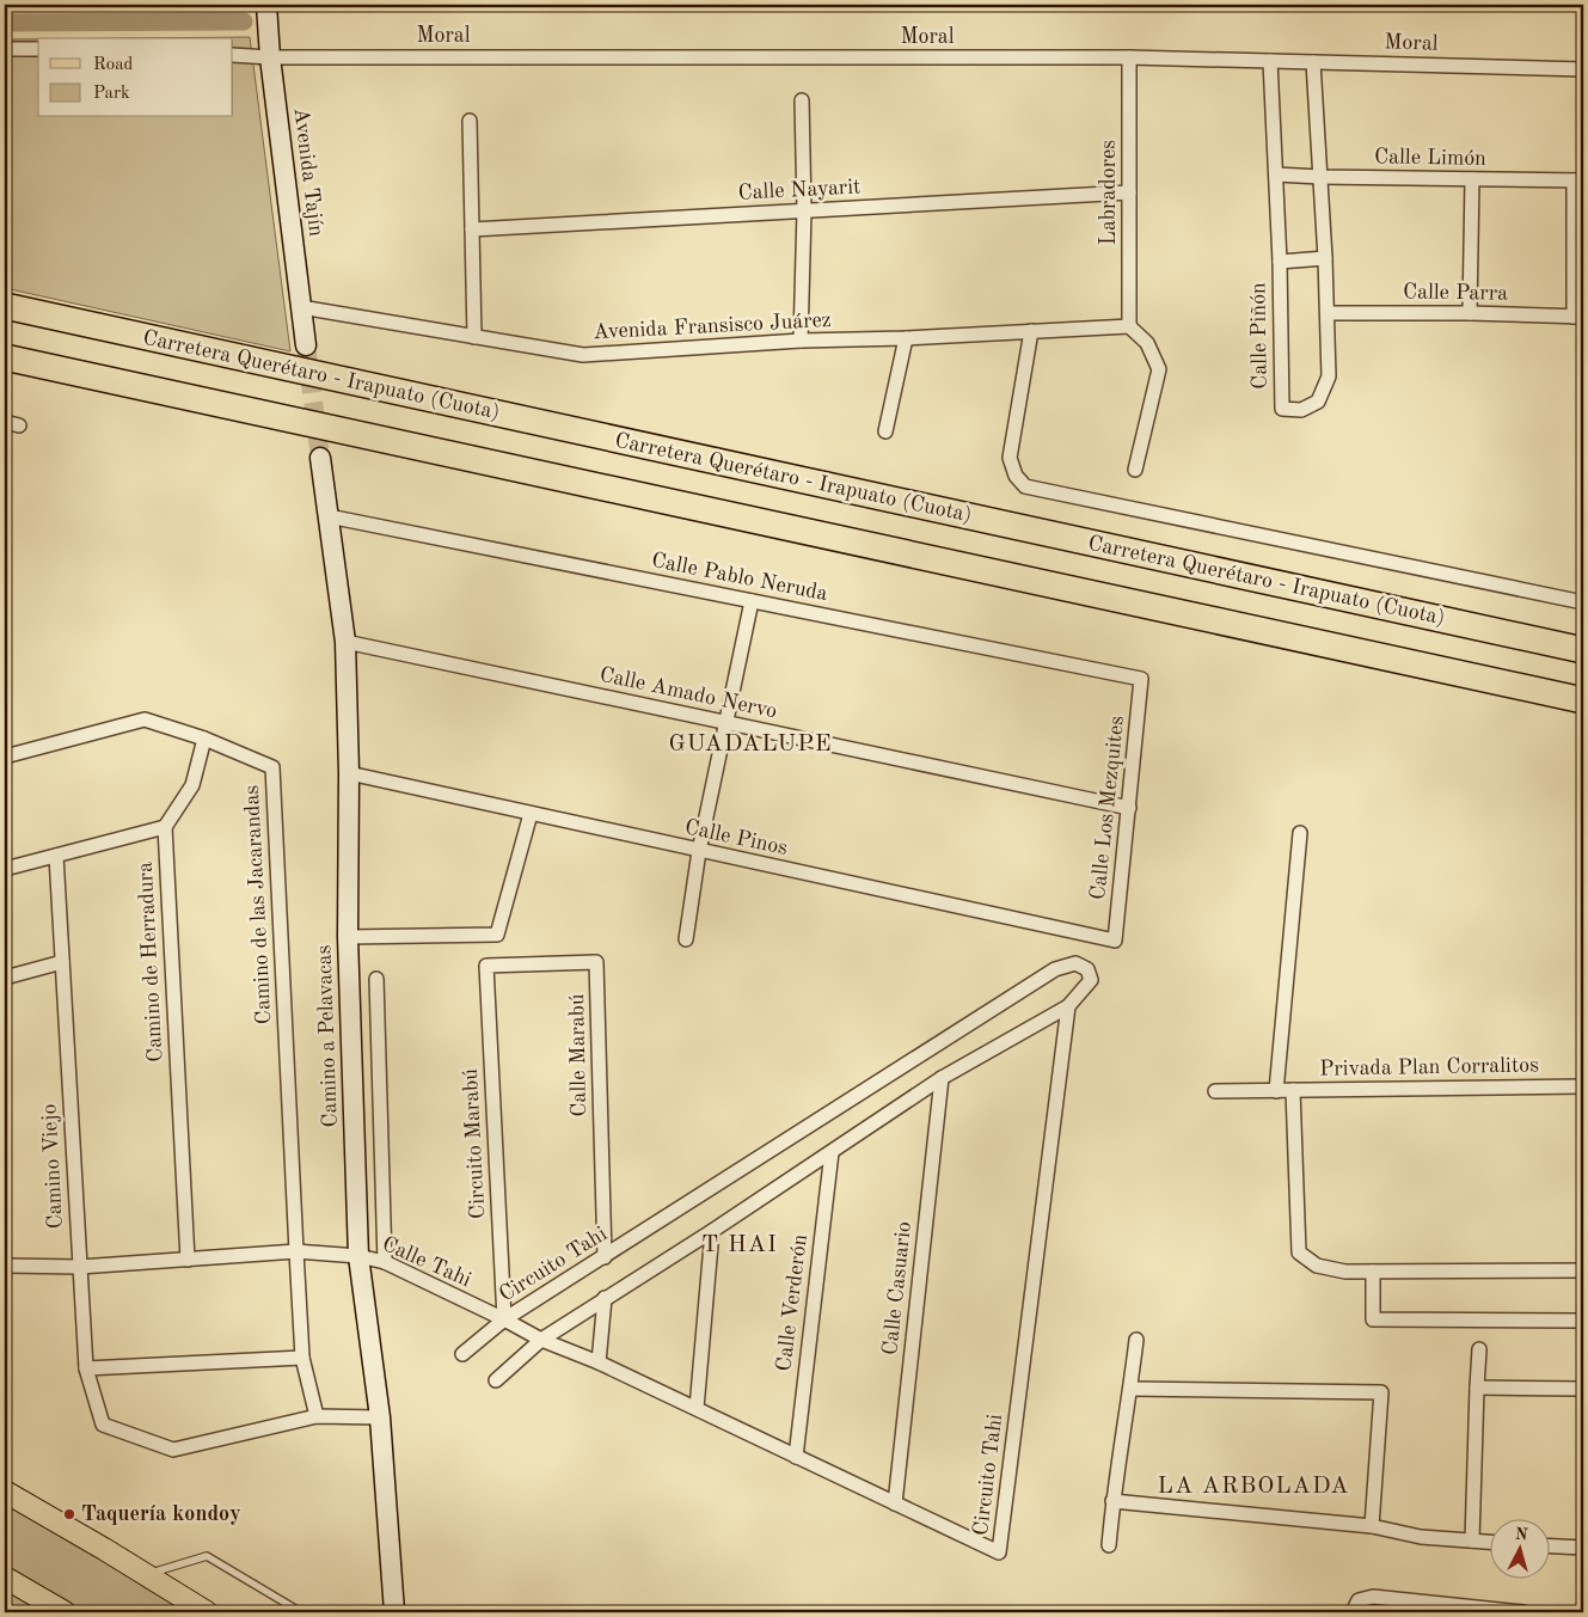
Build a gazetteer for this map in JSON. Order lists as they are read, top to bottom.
{
  "streets": {
    "highway": ["Carretera Querétaro - Irapuato (Cuota)"],
    "street": [
      "Moral",
      "Calle Limón",
      "Avenida Tajín",
      "Calle Nayarit",
      "Labradores",
      "Calle Parra",
      "Avenida Fransisco Juárez",
      "Calle Piñón",
      "Calle Pablo Neruda",
      "Calle Amado Nervo",
      "Calle Los Mezquites",
      "Calle Pinos",
      "Camino de las Jacarandas",
      "Camino de Herradura",
      "Camino a Pelavacas",
      "Calle Marabú",
      "Privada Plan Corralitos",
      "Circuito Marabú",
      "Camino Viejo",
      "Calle Tahi",
      "Circuito Tahi",
      "Calle Casuario",
      "Calle Verderón"
    ]
  },
  "crossings": [
    ["Moral", "Avenida Tajín"],
    ["Moral", "Labradores"],
    ["Moral", "Calle Piñón"],
    ["Calle Limón", "Calle Piñón"],
    ["Avenida Tajín", "Avenida Fransisco Juárez"],
    ["Calle Nayarit", "Labradores"],
    ["Labradores", "Avenida Fransisco Juárez"],
    ["Calle Parra", "Calle Piñón"],
    ["Calle Pablo Neruda", "Calle Los Mezquites"],
    ["Calle Pablo Neruda", "Camino a Pelavacas"],
    ["Calle Amado Nervo", "Calle Los Mezquites"],
    ["Calle Amado Nervo", "Camino a Pelavacas"],
    ["Calle Los Mezquites", "Calle Pinos"],
    ["Calle Pinos", "Camino a Pelavacas"],
    ["Camino de las Jacarandas", "Camino Viejo"],
    ["Camino de Herradura", "Camino Viejo"],
    ["Camino a Pelavacas", "Calle Tahi"],
    ["Calle Marabú", "Circuito Marabú"],
    ["Calle Marabú", "Circuito Tahi"],
    ["Circuito Marabú", "Calle Tahi"],
    ["Circuito Marabú", "Circuito Tahi"],
    ["Calle Tahi", "Circuito Tahi"],
    ["Circuito Tahi", "Calle Casuario"],
    ["Circuito Tahi", "Calle Verderón"]
  ],
  "districts": ["GUADALUPE", "T HAI", "LA ARBOLADA"],
  "places": ["Taquería kondoy"],
  "legend": ["Road", "Park"],
  "north": "top"
}
